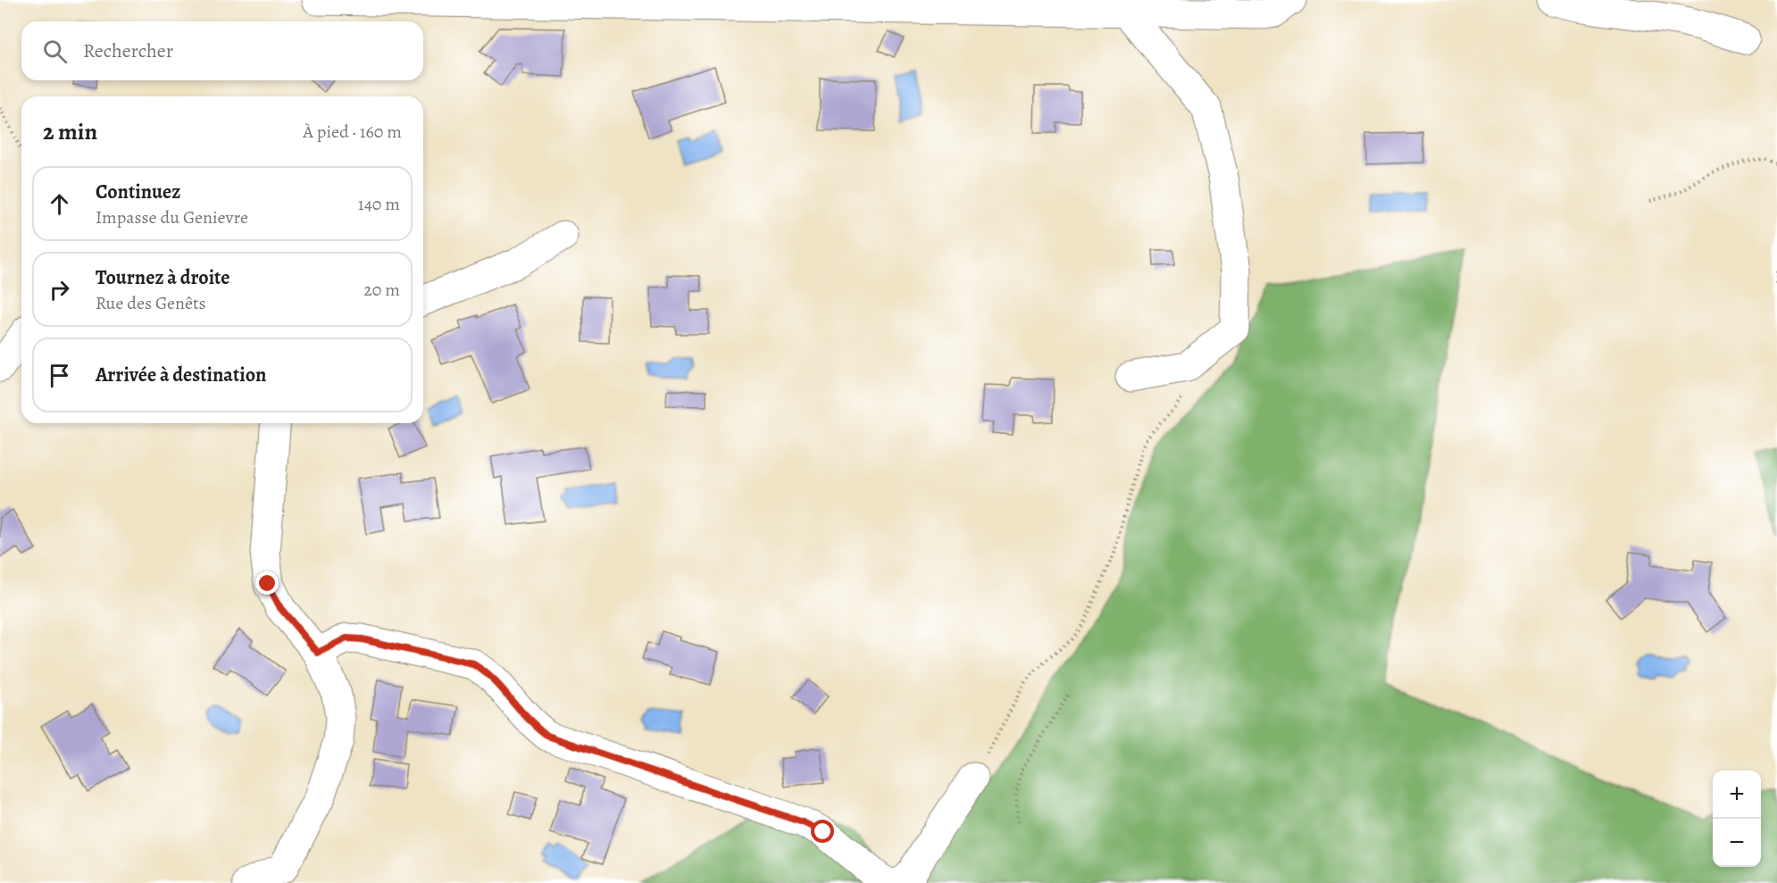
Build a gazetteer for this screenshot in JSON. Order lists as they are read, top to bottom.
{
  "page": {
    "search": "Rechercher",
    "heading": ["2 min", "À pied · 160 m"],
    "list": [
      ["Continuez", "Impasse du Genievre", "140 m"],
      ["Tournez à droite", "Rue des Genêts", "20 m"],
      "Arrivée à destination"
    ],
    "map_buttons": ["+", "−"]
  }
}
